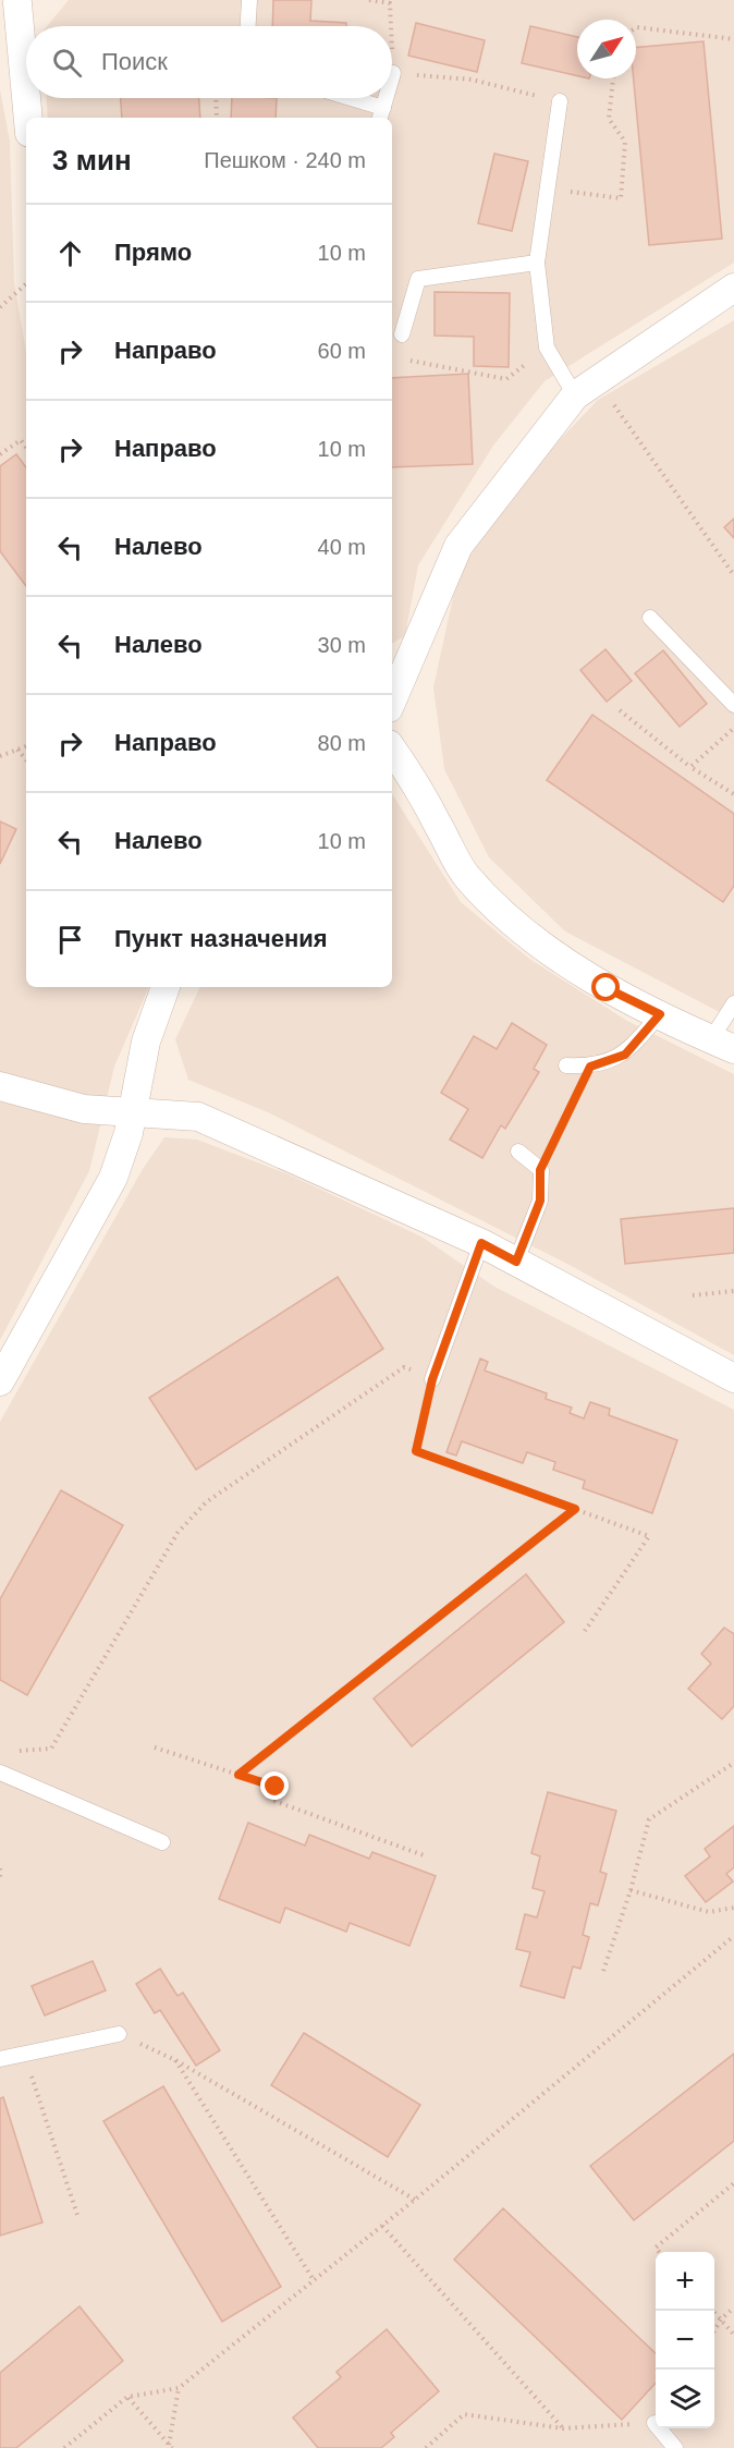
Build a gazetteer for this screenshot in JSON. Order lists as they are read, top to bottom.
{
  "north": "top right",
  "page": {
    "search": "Поиск",
    "heading": ["3 мин", "Пешком · 240 m"],
    "list": [
      ["Прямо", "10 m"],
      ["Направо", "60 m"],
      ["Направо", "10 m"],
      ["Налево", "40 m"],
      ["Налево", "30 m"],
      ["Направо", "80 m"],
      ["Налево", "10 m"],
      "Пункт назначения"
    ],
    "map_buttons": ["+", "−"]
  }
}
